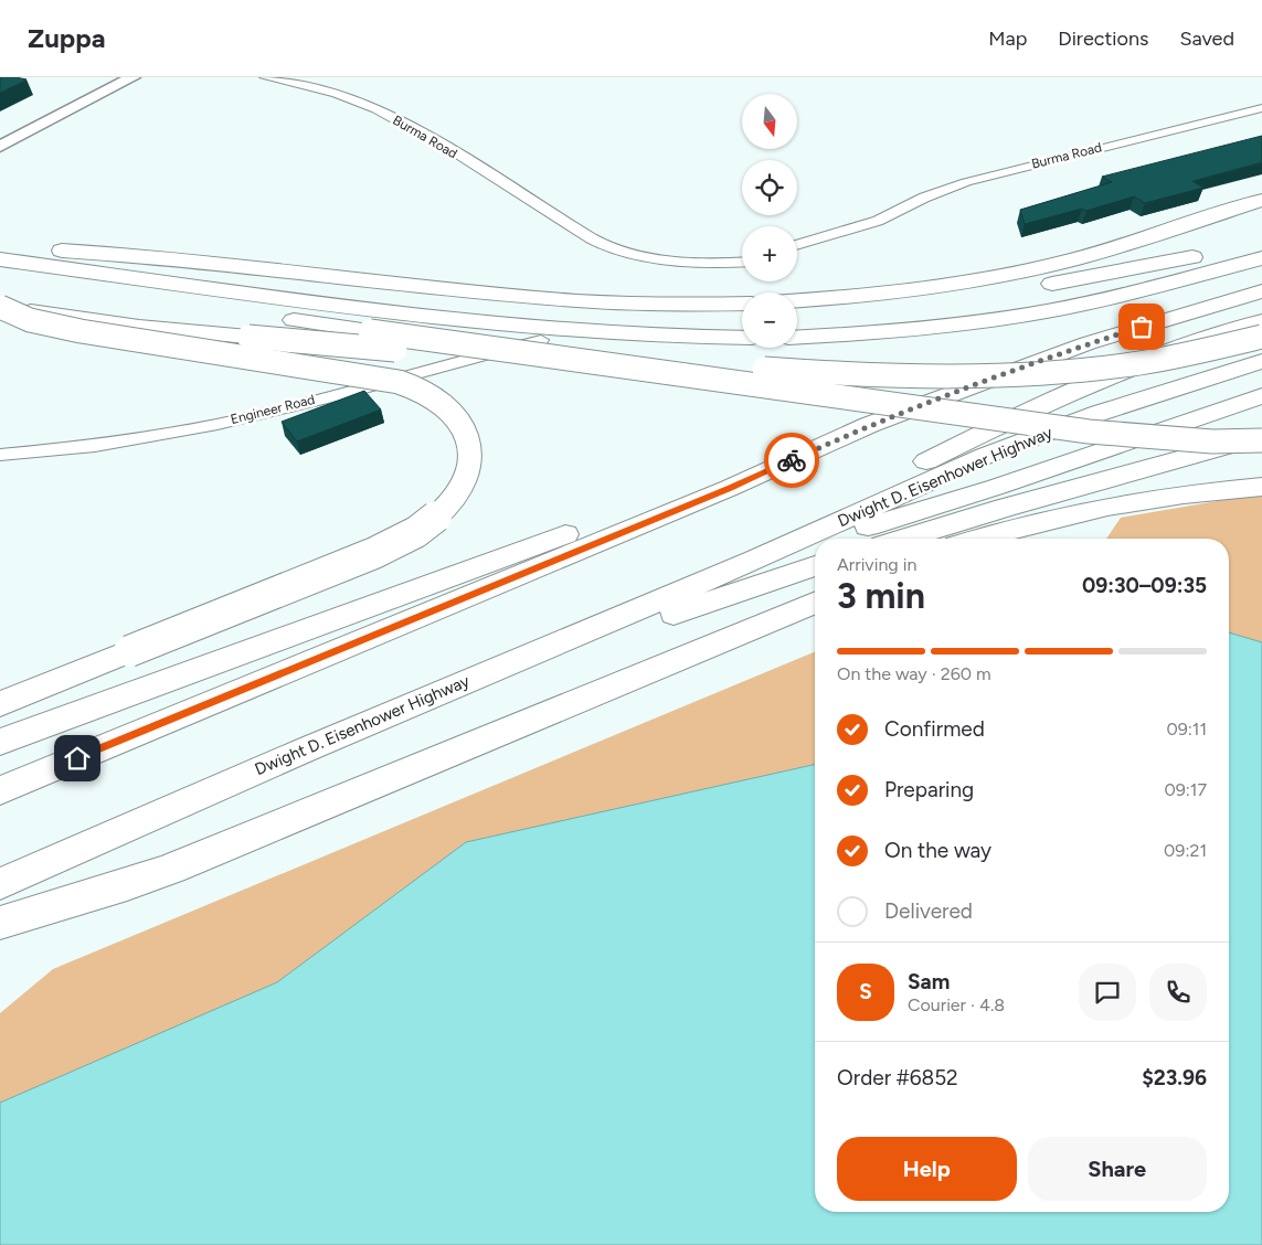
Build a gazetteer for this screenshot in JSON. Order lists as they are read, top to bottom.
{
  "streets": {
    "highway": ["Dwight D. Eisenhower Highway"],
    "street": ["Burma Road", "Engineer Road"]
  },
  "north": "bottom",
  "page": {
    "header": "Zuppa",
    "nav": ["Map", "Directions", "Saved"],
    "map_buttons": ["+", "−"],
    "heading": ["3 min", "Arriving in", "09:30–09:35"],
    "panel": [
      "Sam",
      "Courier · 4.8",
      "Order #6852",
      "$23.96"
    ],
    "bar": "On the way · 260 m",
    "list": [
      ["Confirmed", "09:11"],
      ["Preparing", "09:17"],
      ["On the way", "09:21"],
      "Delivered"
    ],
    "round": "S",
    "buttons": ["Help", "Share"]
  }
}
